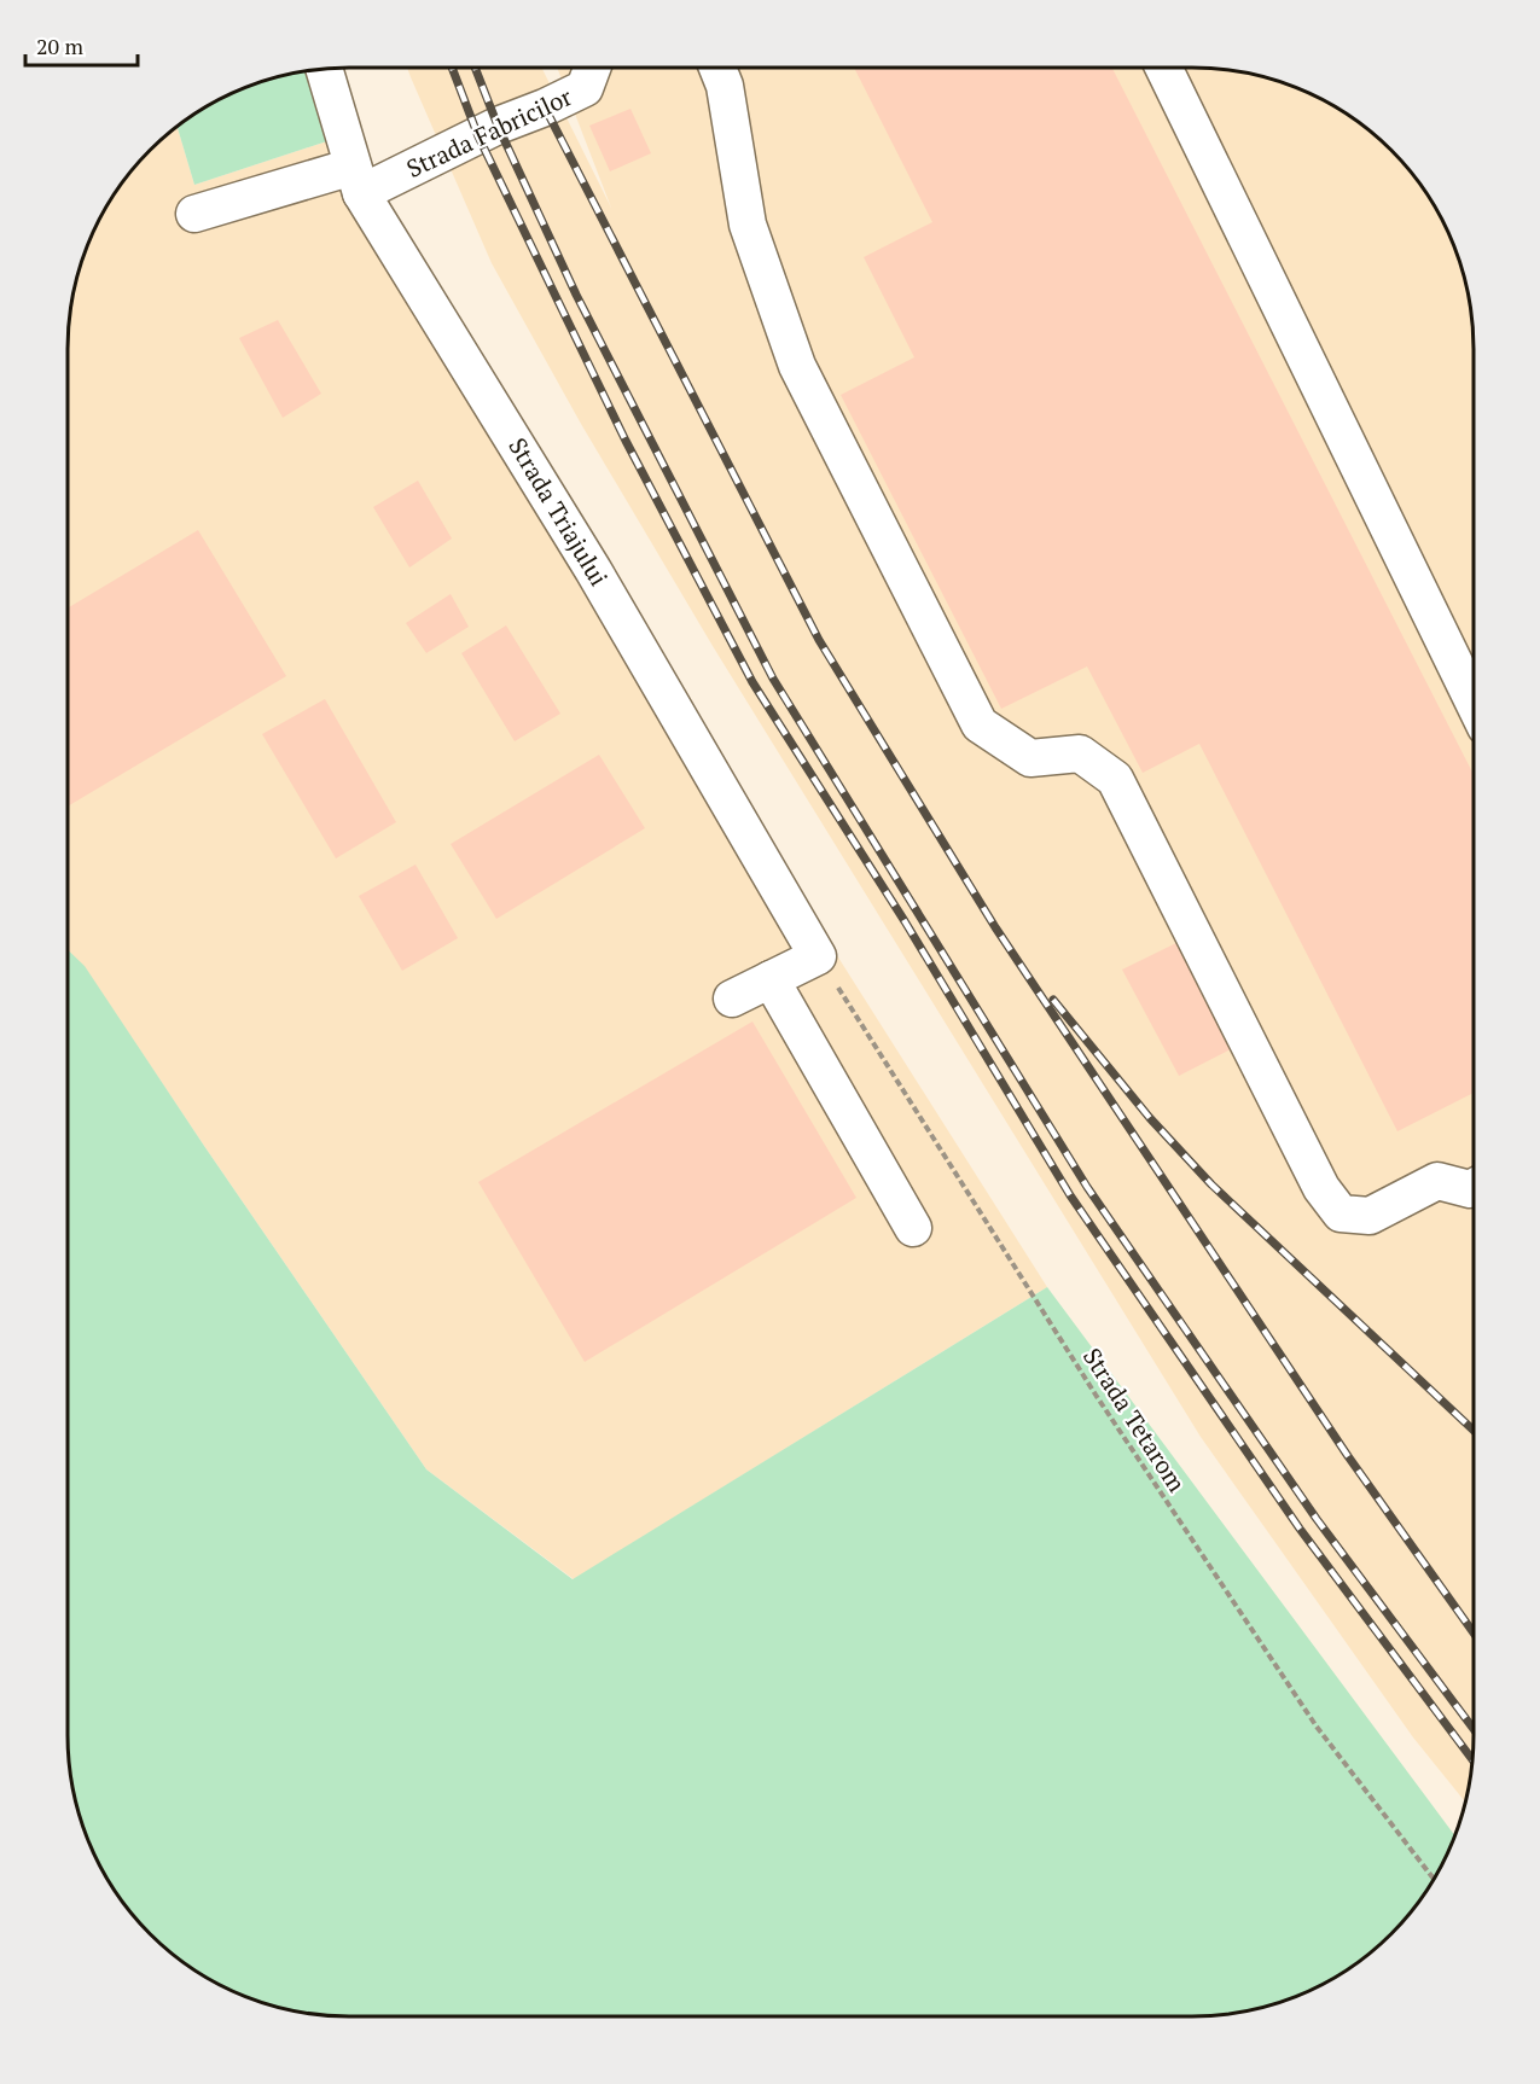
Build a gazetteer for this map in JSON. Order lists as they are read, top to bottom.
{
  "streets": {
    "street": ["Strada Fabricilor", "Strada Triajului"],
    "path": ["Strada Tetarom"]
  },
  "crossings": [
    ["Strada Fabricilor", "Strada Triajului"],
    ["Strada Triajului", "Strada Tetarom"]
  ],
  "scale_bar": "20 m"
}
